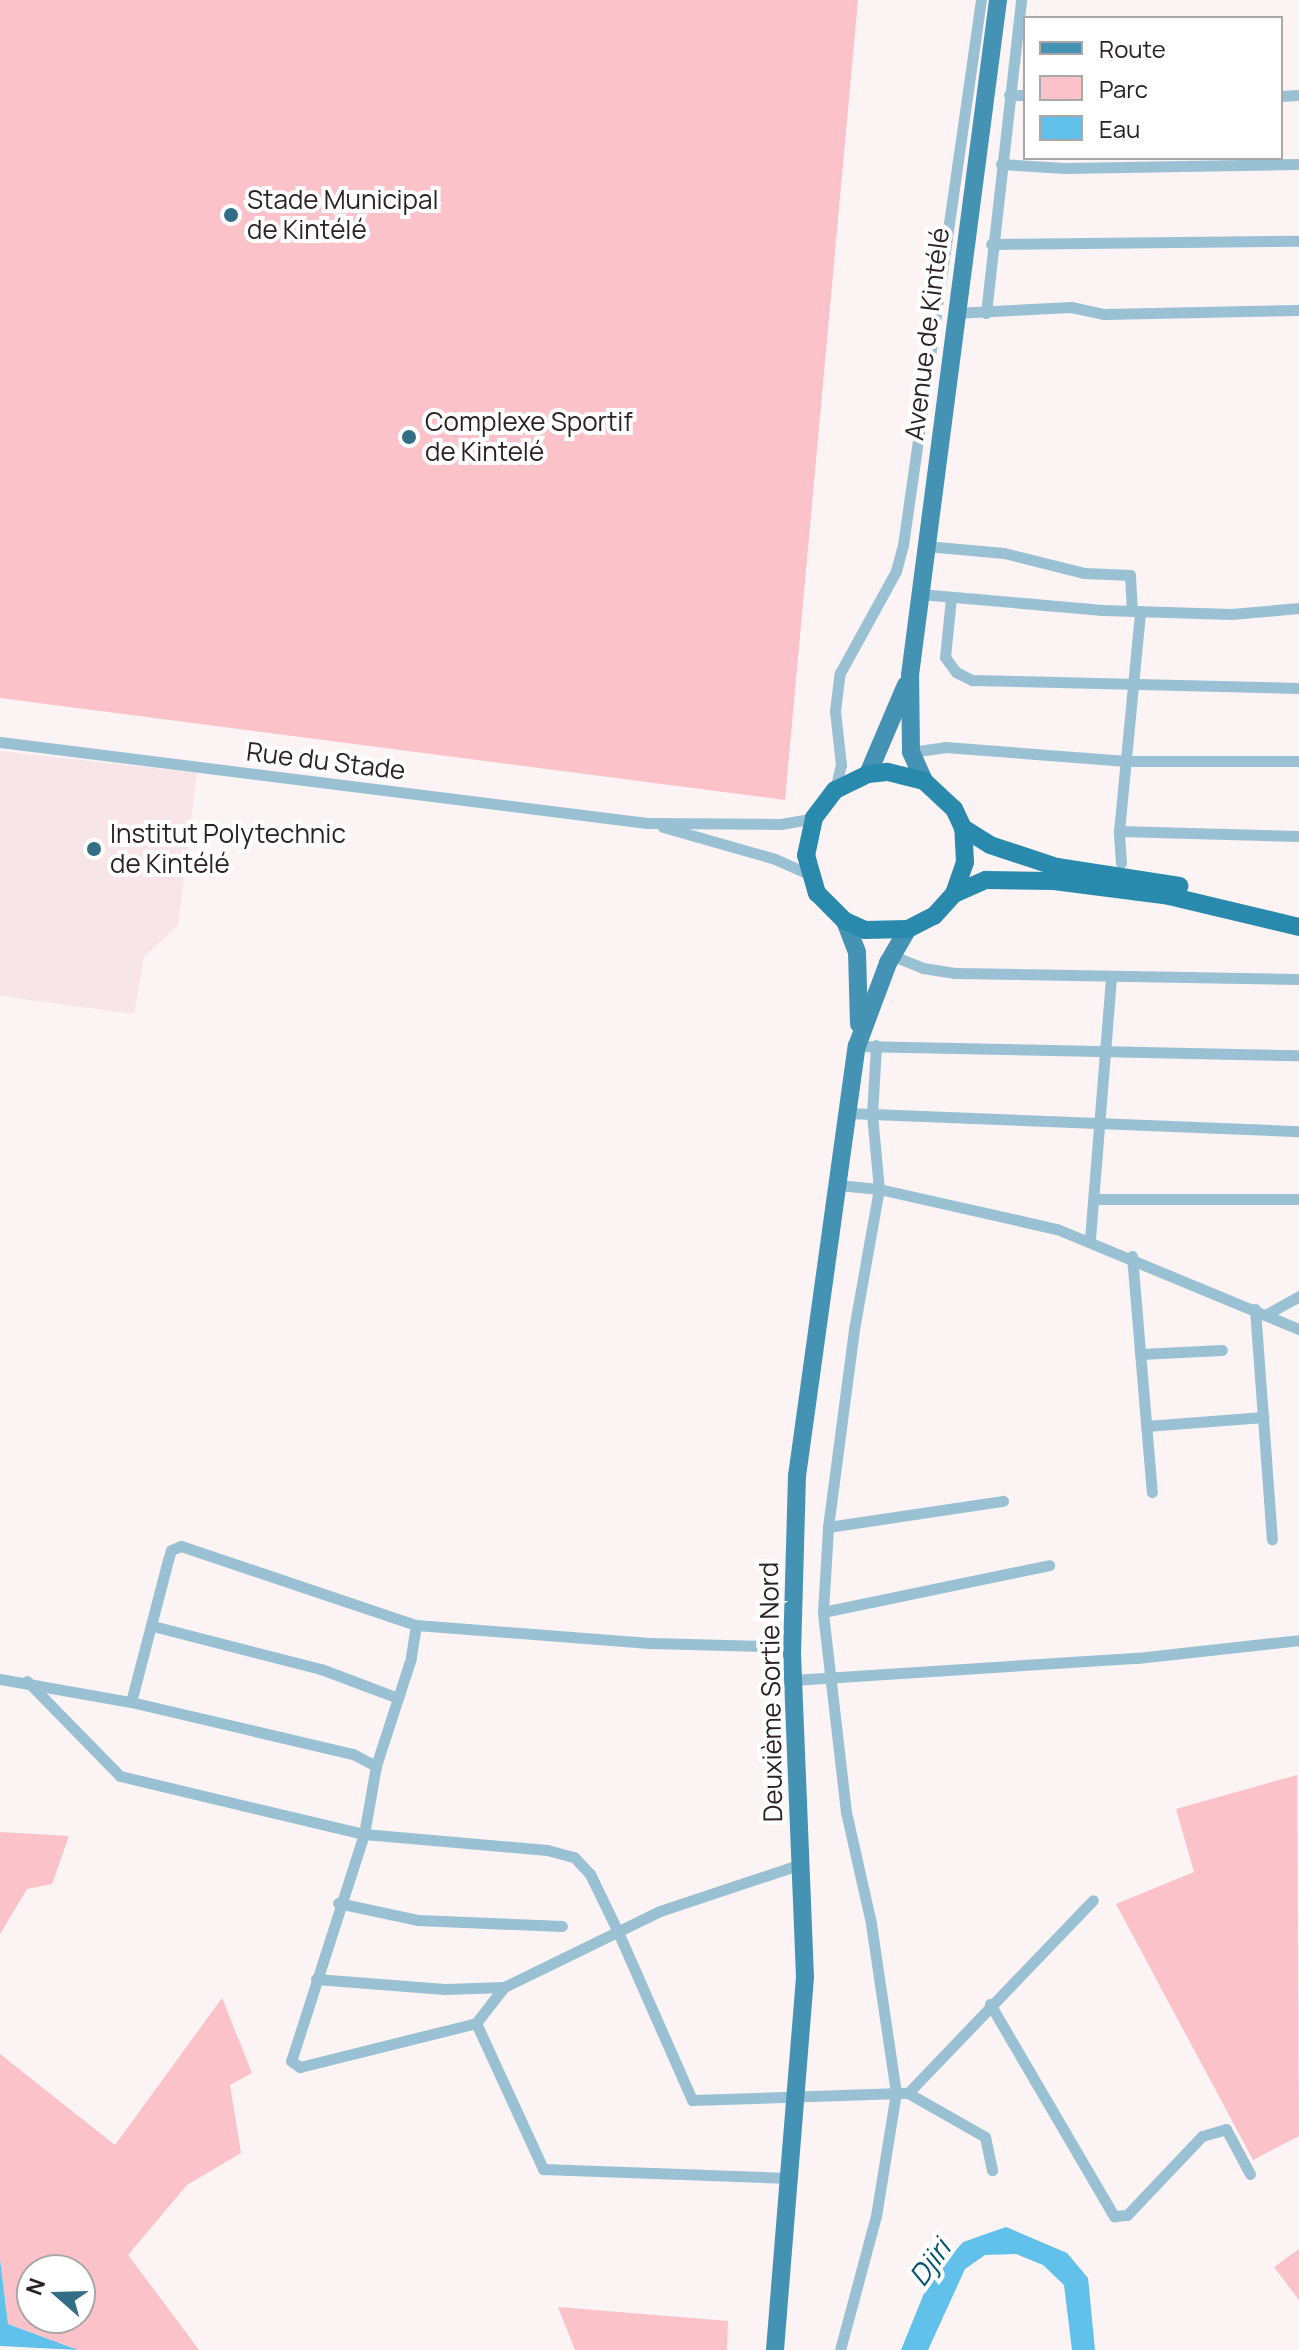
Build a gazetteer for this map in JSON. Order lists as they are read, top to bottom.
{
  "streets": {
    "main road": ["Avenue de Kintélé", "Deuxième Sortie Nord"],
    "street": ["Rue du Stade"]
  },
  "crossings": [
    ["Avenue de Kintélé", "Rue du Stade"],
    ["Avenue de Kintélé", "Deuxième Sortie Nord"],
    ["Rue du Stade", "Deuxième Sortie Nord"]
  ],
  "water": ["Djiri"],
  "places": ["Stade Municipal de Kintélé", "Complexe Sportif de Kintelé", "Institut Polytechnic de Kintélé"],
  "legend": ["Route", "Parc", "Eau"],
  "north": "left"
}
